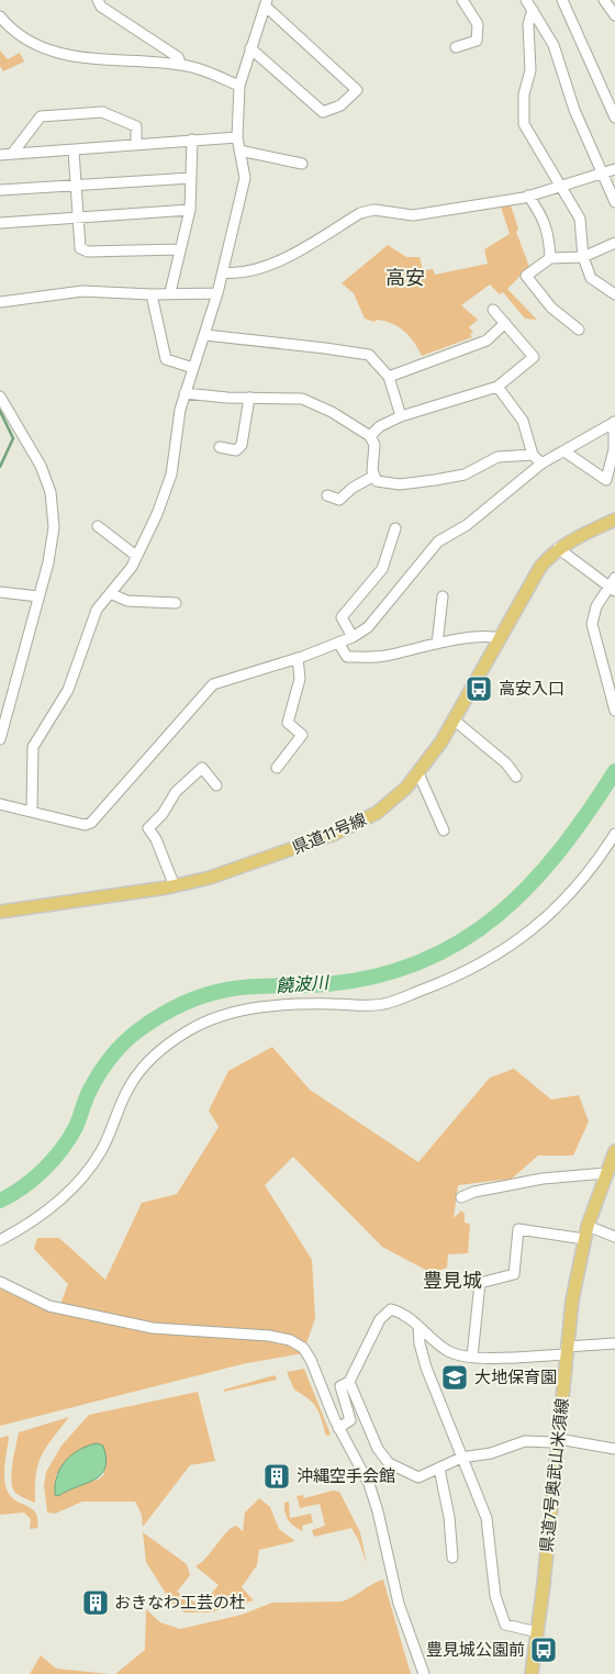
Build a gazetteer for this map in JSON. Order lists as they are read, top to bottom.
{
  "streets": {
    "main road": ["県道11号線", "県道7号奥武山米須線"]
  },
  "districts": ["高安", "豊見城"],
  "water": ["饒波川"],
  "places": {
    "bus stop": ["高安入口", "豊見城公園前"],
    "school or university": ["大地保育園"],
    "building": ["沖縄空手会館", "おきなわ工芸の杜"]
  }
}
